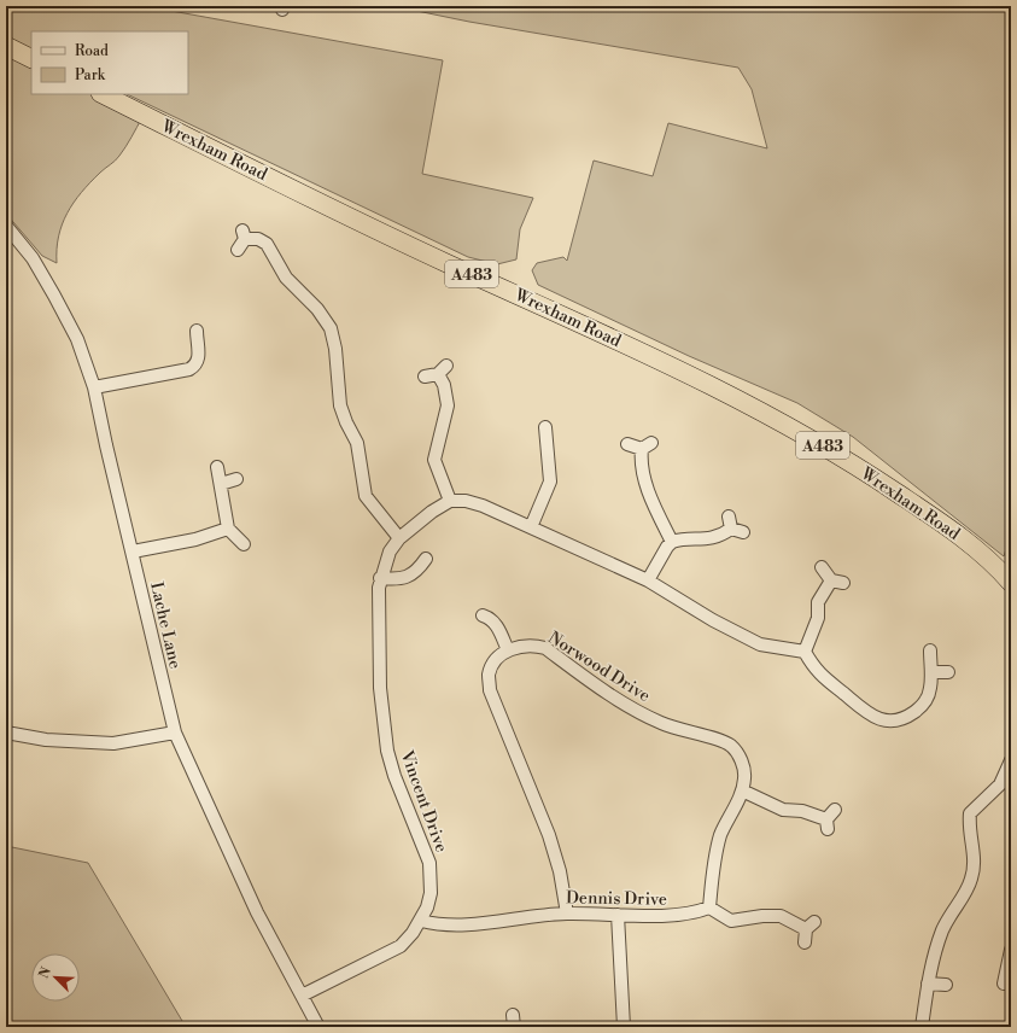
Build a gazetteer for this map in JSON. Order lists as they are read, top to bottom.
{
  "streets": {
    "highway": ["Wrexham Road", "A483"],
    "street": [
      "Lache Lane",
      "Norwood Drive",
      "Vincent Drive",
      "Dennis Drive"
    ]
  },
  "crossings": [
    ["Lache Lane", "Vincent Drive"],
    ["Norwood Drive", "Dennis Drive"],
    ["Vincent Drive", "Dennis Drive"]
  ],
  "legend": ["Road", "Park"],
  "north": "top left"
}
